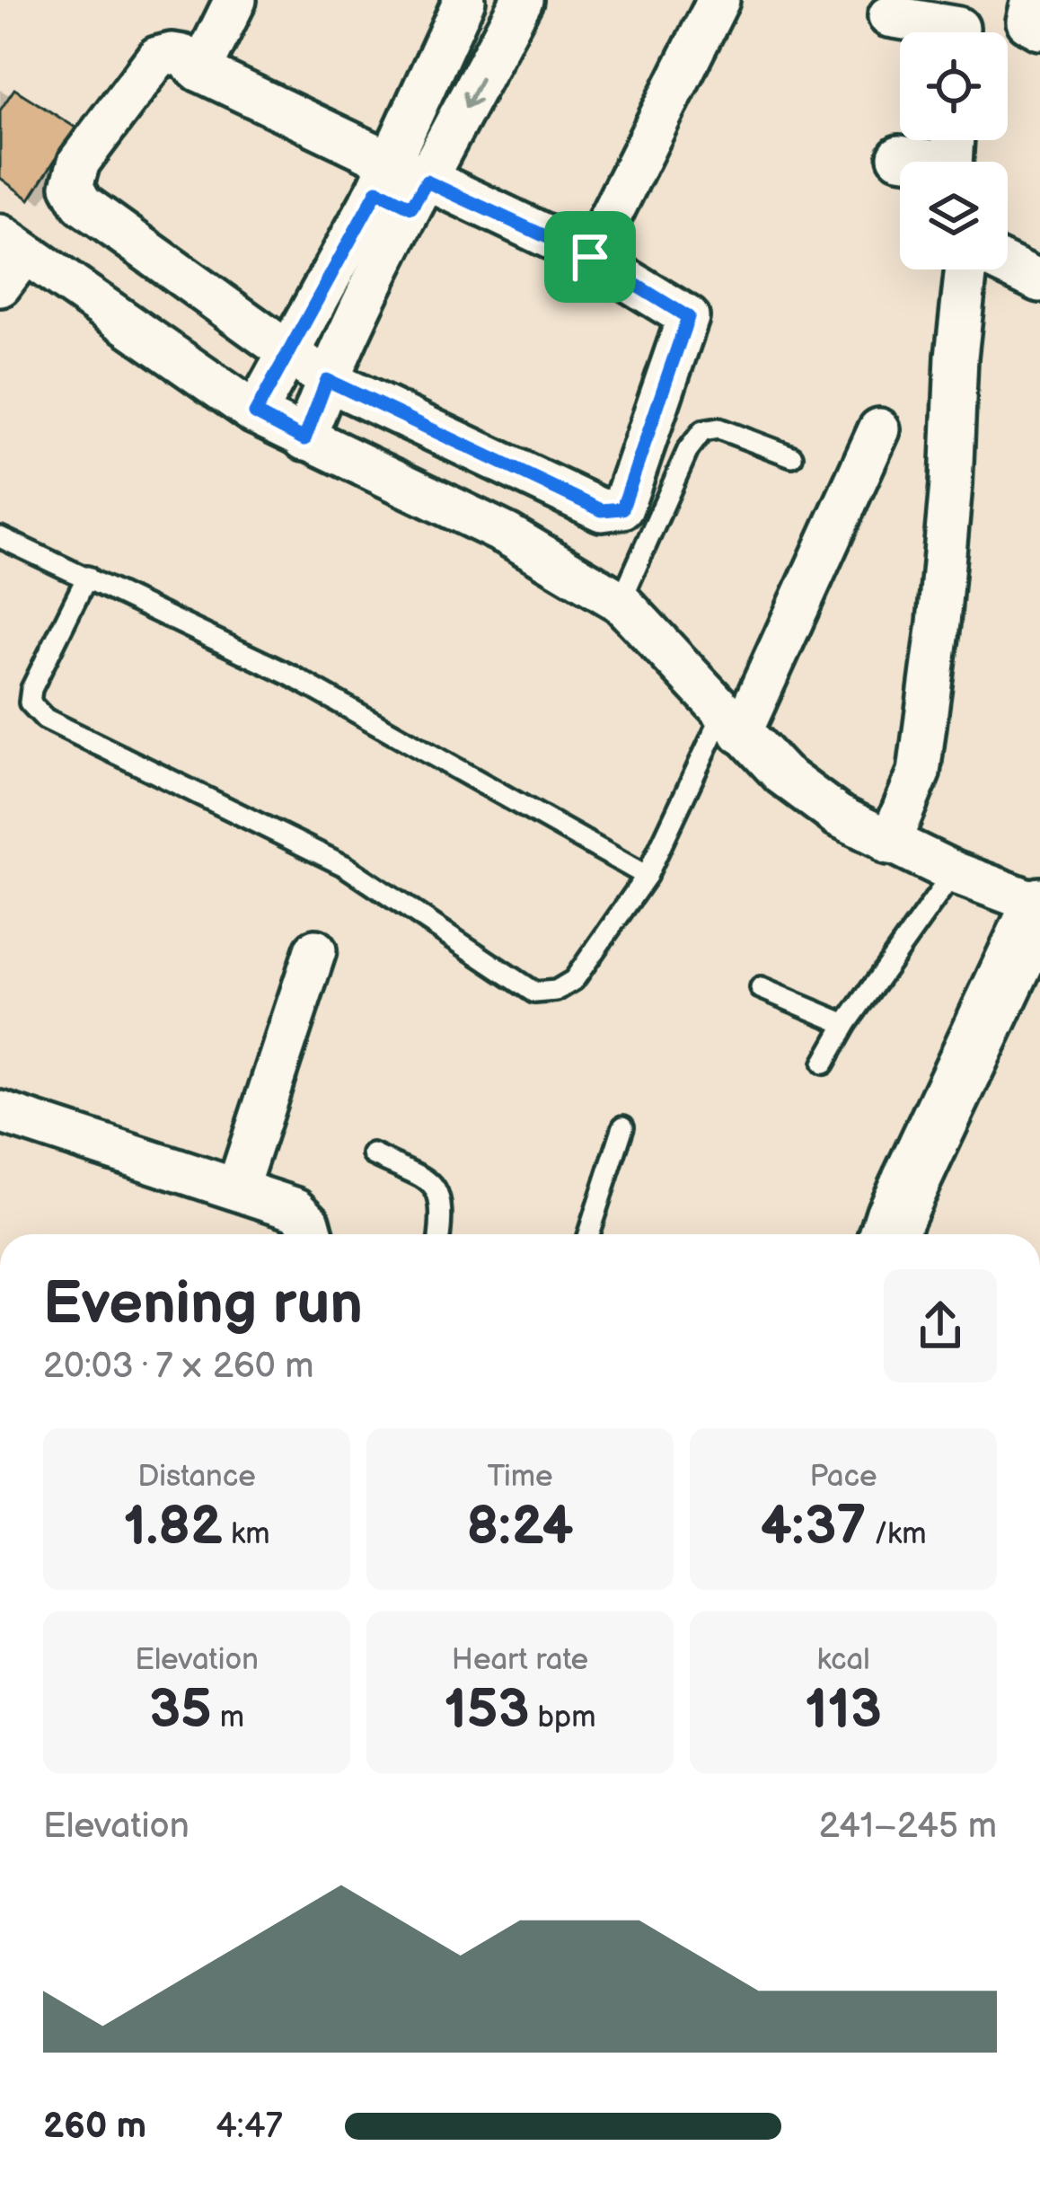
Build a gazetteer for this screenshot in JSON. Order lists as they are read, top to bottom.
{
  "page": {
    "heading": ["Evening run", "20:03 · 7 × 260 m"],
    "stats": [
      ["Distance", "1.82 km"],
      ["Time", "8:24"],
      ["Pace", "4:37 /km"],
      ["Elevation", "35 m"],
      ["Heart rate", "153 bpm"],
      ["kcal", "113"]
    ],
    "chart": ["Elevation", "241–245 m"],
    "list": [
      {
        "name": "260 m",
        "note": "4:47"
      }
    ]
  }
}
